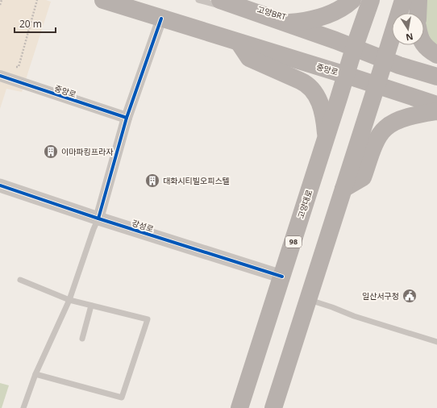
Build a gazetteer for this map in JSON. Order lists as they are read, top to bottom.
{
  "streets": {
    "main road": ["중앙로", "고양대로", "98"],
    "street": ["강성로"],
    "lane": ["고양BRT"]
  },
  "crossings": [
    ["중앙로", "고양대로"],
    ["고양대로", "강성로"]
  ],
  "places": {
    "building": ["이마파킹프라자", "대화시티빌오피스텔"],
    "public building": ["일산서구청"]
  },
  "scale_bar": "20 m",
  "north": "bottom"
}
